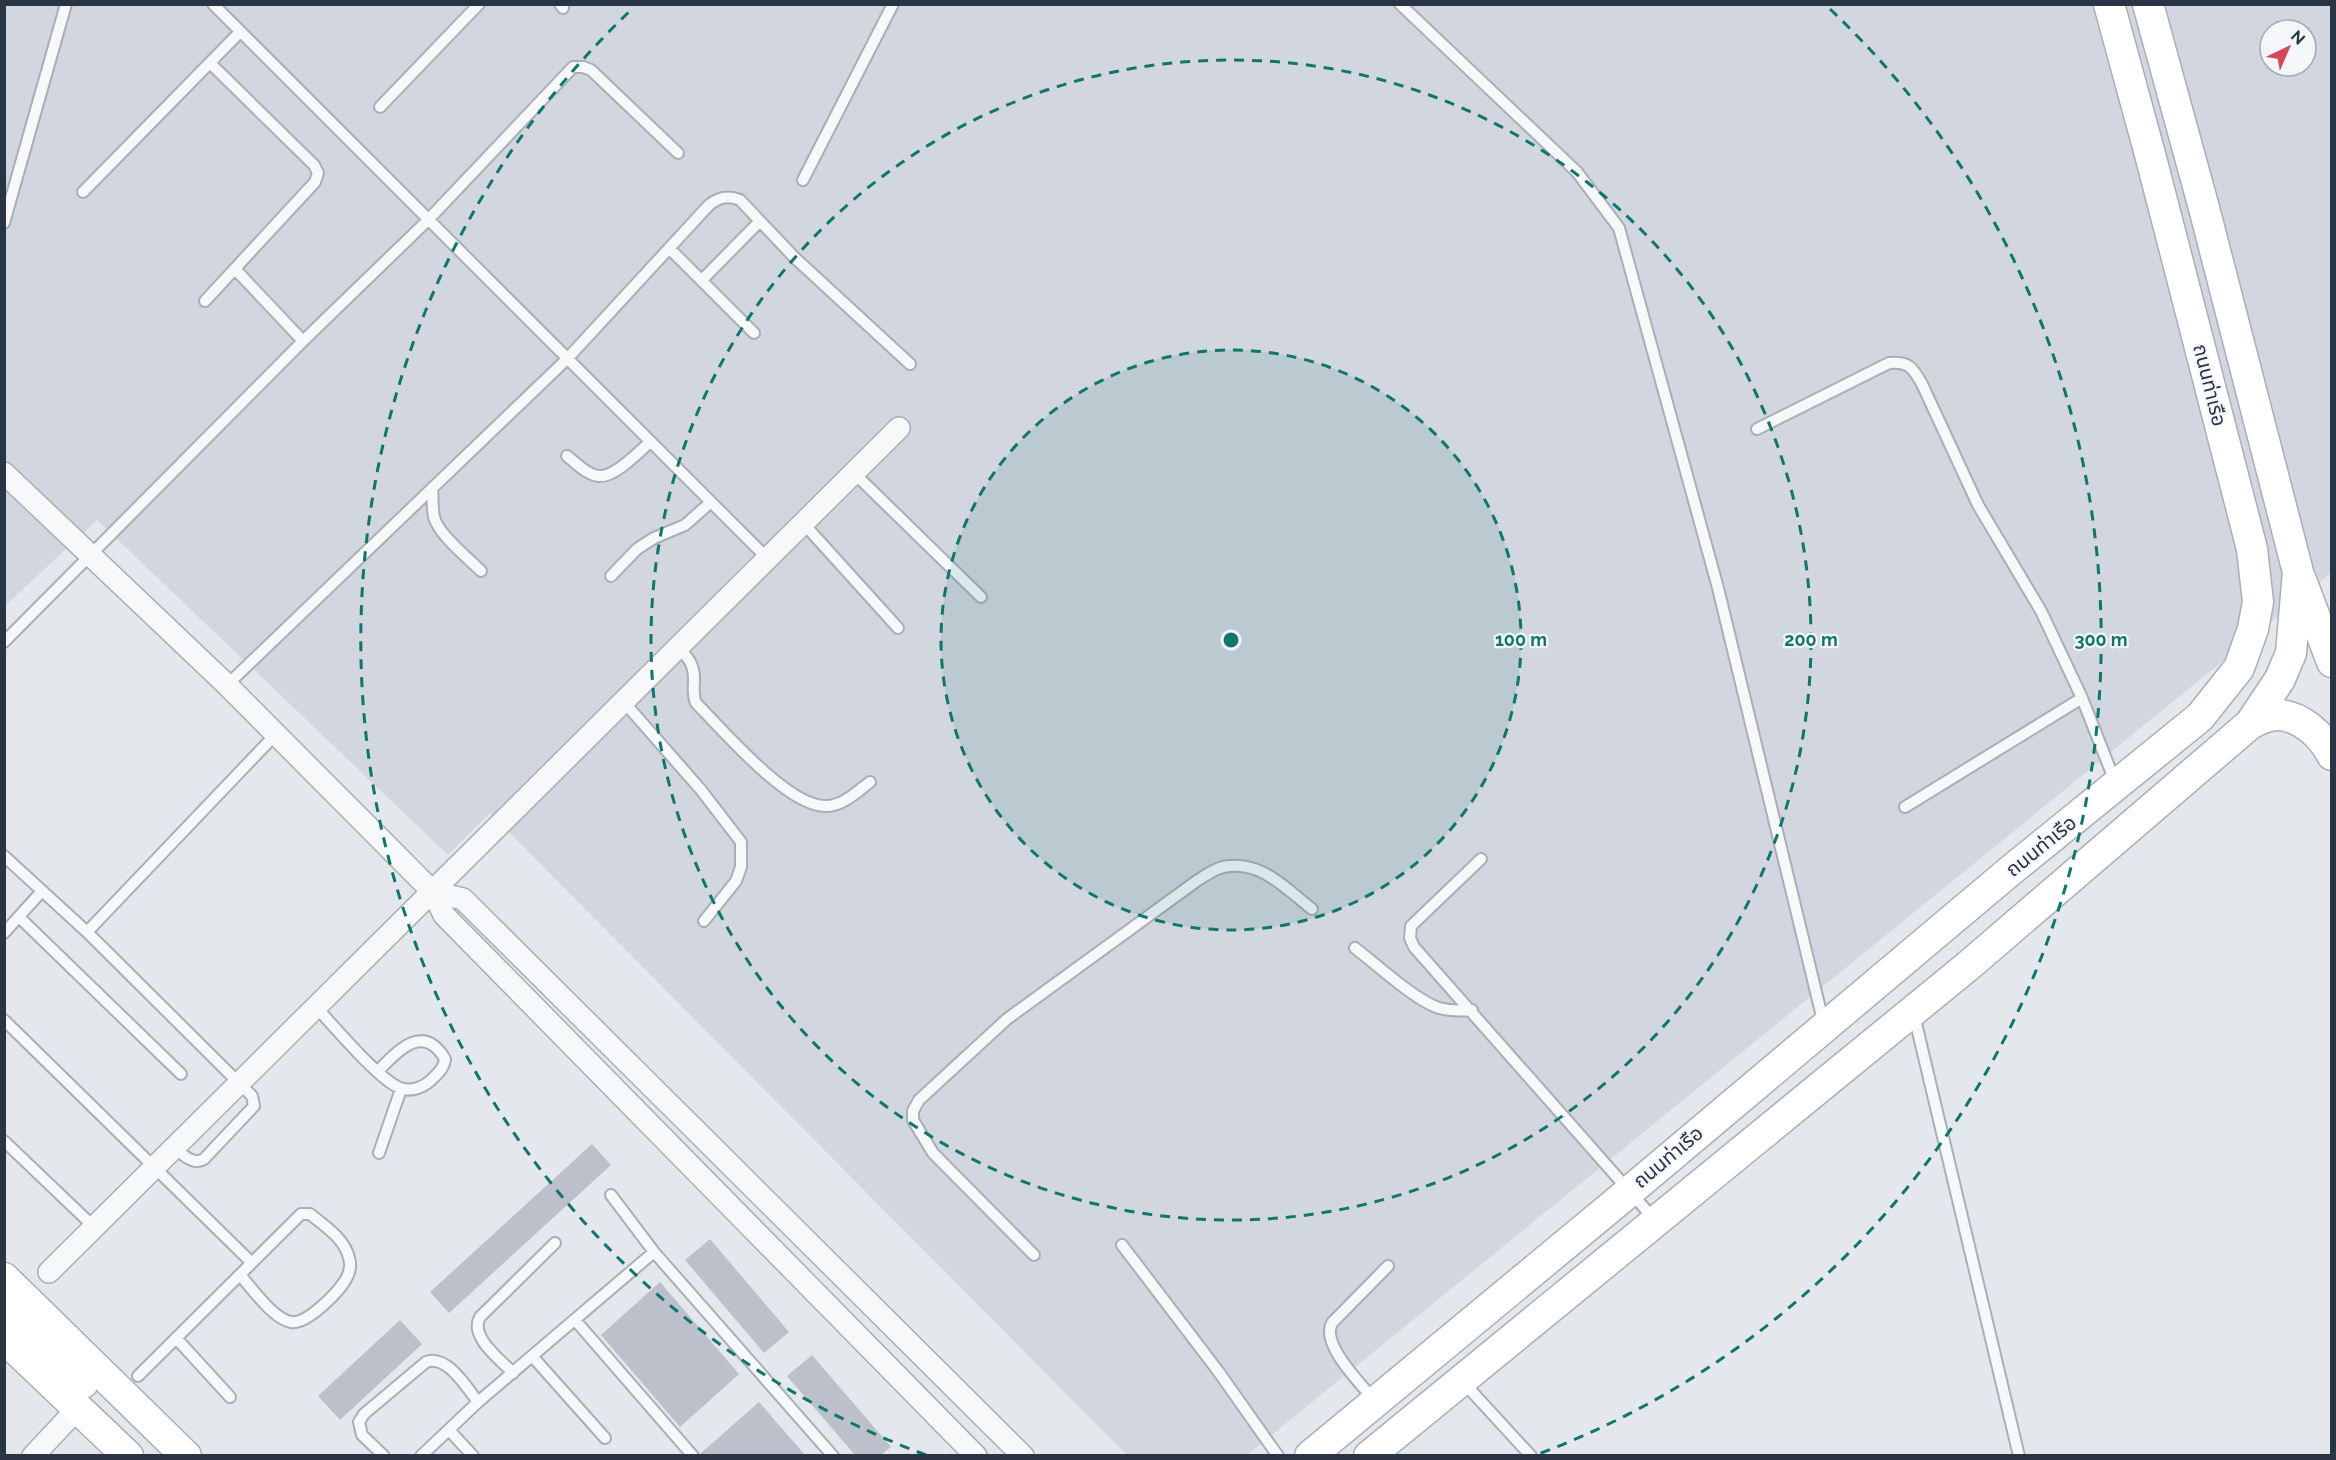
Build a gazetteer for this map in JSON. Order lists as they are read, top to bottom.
{
  "streets": {
    "street": ["ถนนท่าเรือ"]
  },
  "north": "top right",
  "rings": ["100 m", "200 m", "300 m"]
}
